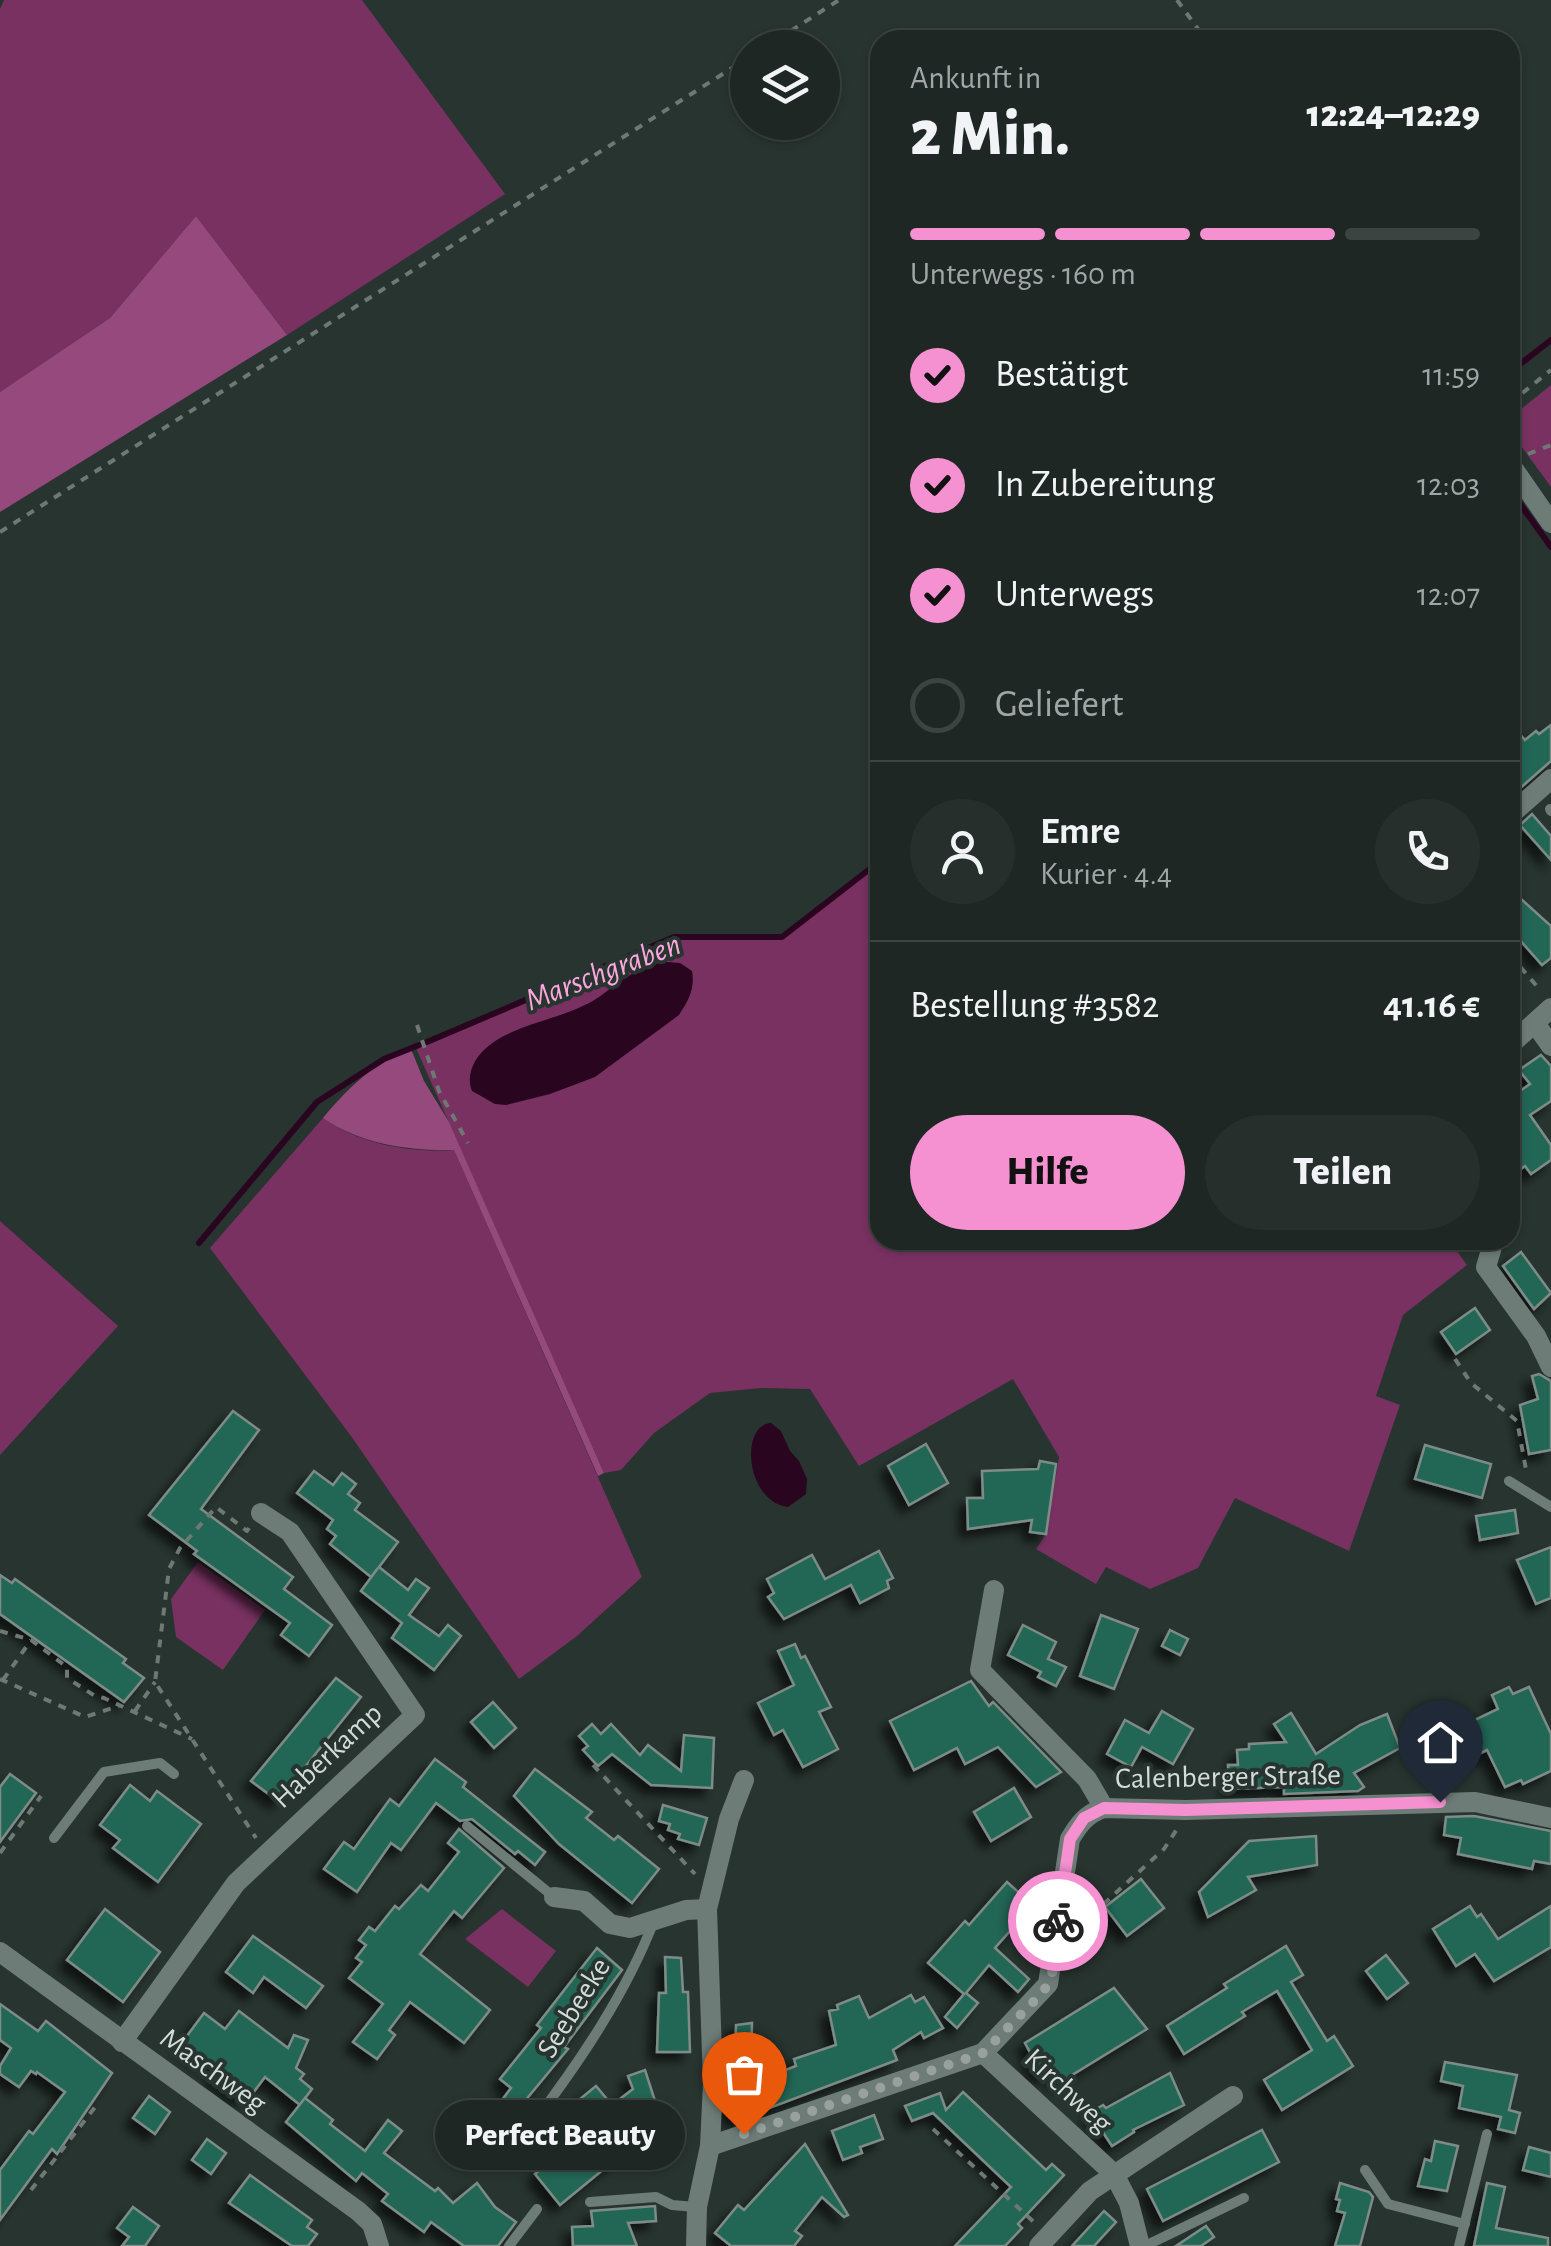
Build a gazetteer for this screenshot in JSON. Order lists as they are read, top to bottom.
{
  "streets": {
    "street": [
      "Haberkamp",
      "Calenberger Straße",
      "Seebeeke",
      "Maschweg",
      "Kirchweg"
    ]
  },
  "crossings": [
    ["Haberkamp", "Maschweg"]
  ],
  "water": ["Marschgraben"],
  "places": ["Perfect Beauty"],
  "page": {
    "heading": ["2 Min.", "Ankunft in", "12:24–12:29"],
    "panel": [
      "Emre",
      "Kurier · 4.4",
      "Bestellung #3582",
      "41.16 €"
    ],
    "bar": "Unterwegs · 160 m",
    "list": [
      ["Bestätigt", "11:59"],
      ["In Zubereitung", "12:03"],
      ["Unterwegs", "12:07"],
      "Geliefert"
    ],
    "buttons": ["Hilfe", "Teilen"],
    "bubble": "Perfect Beauty"
  }
}
